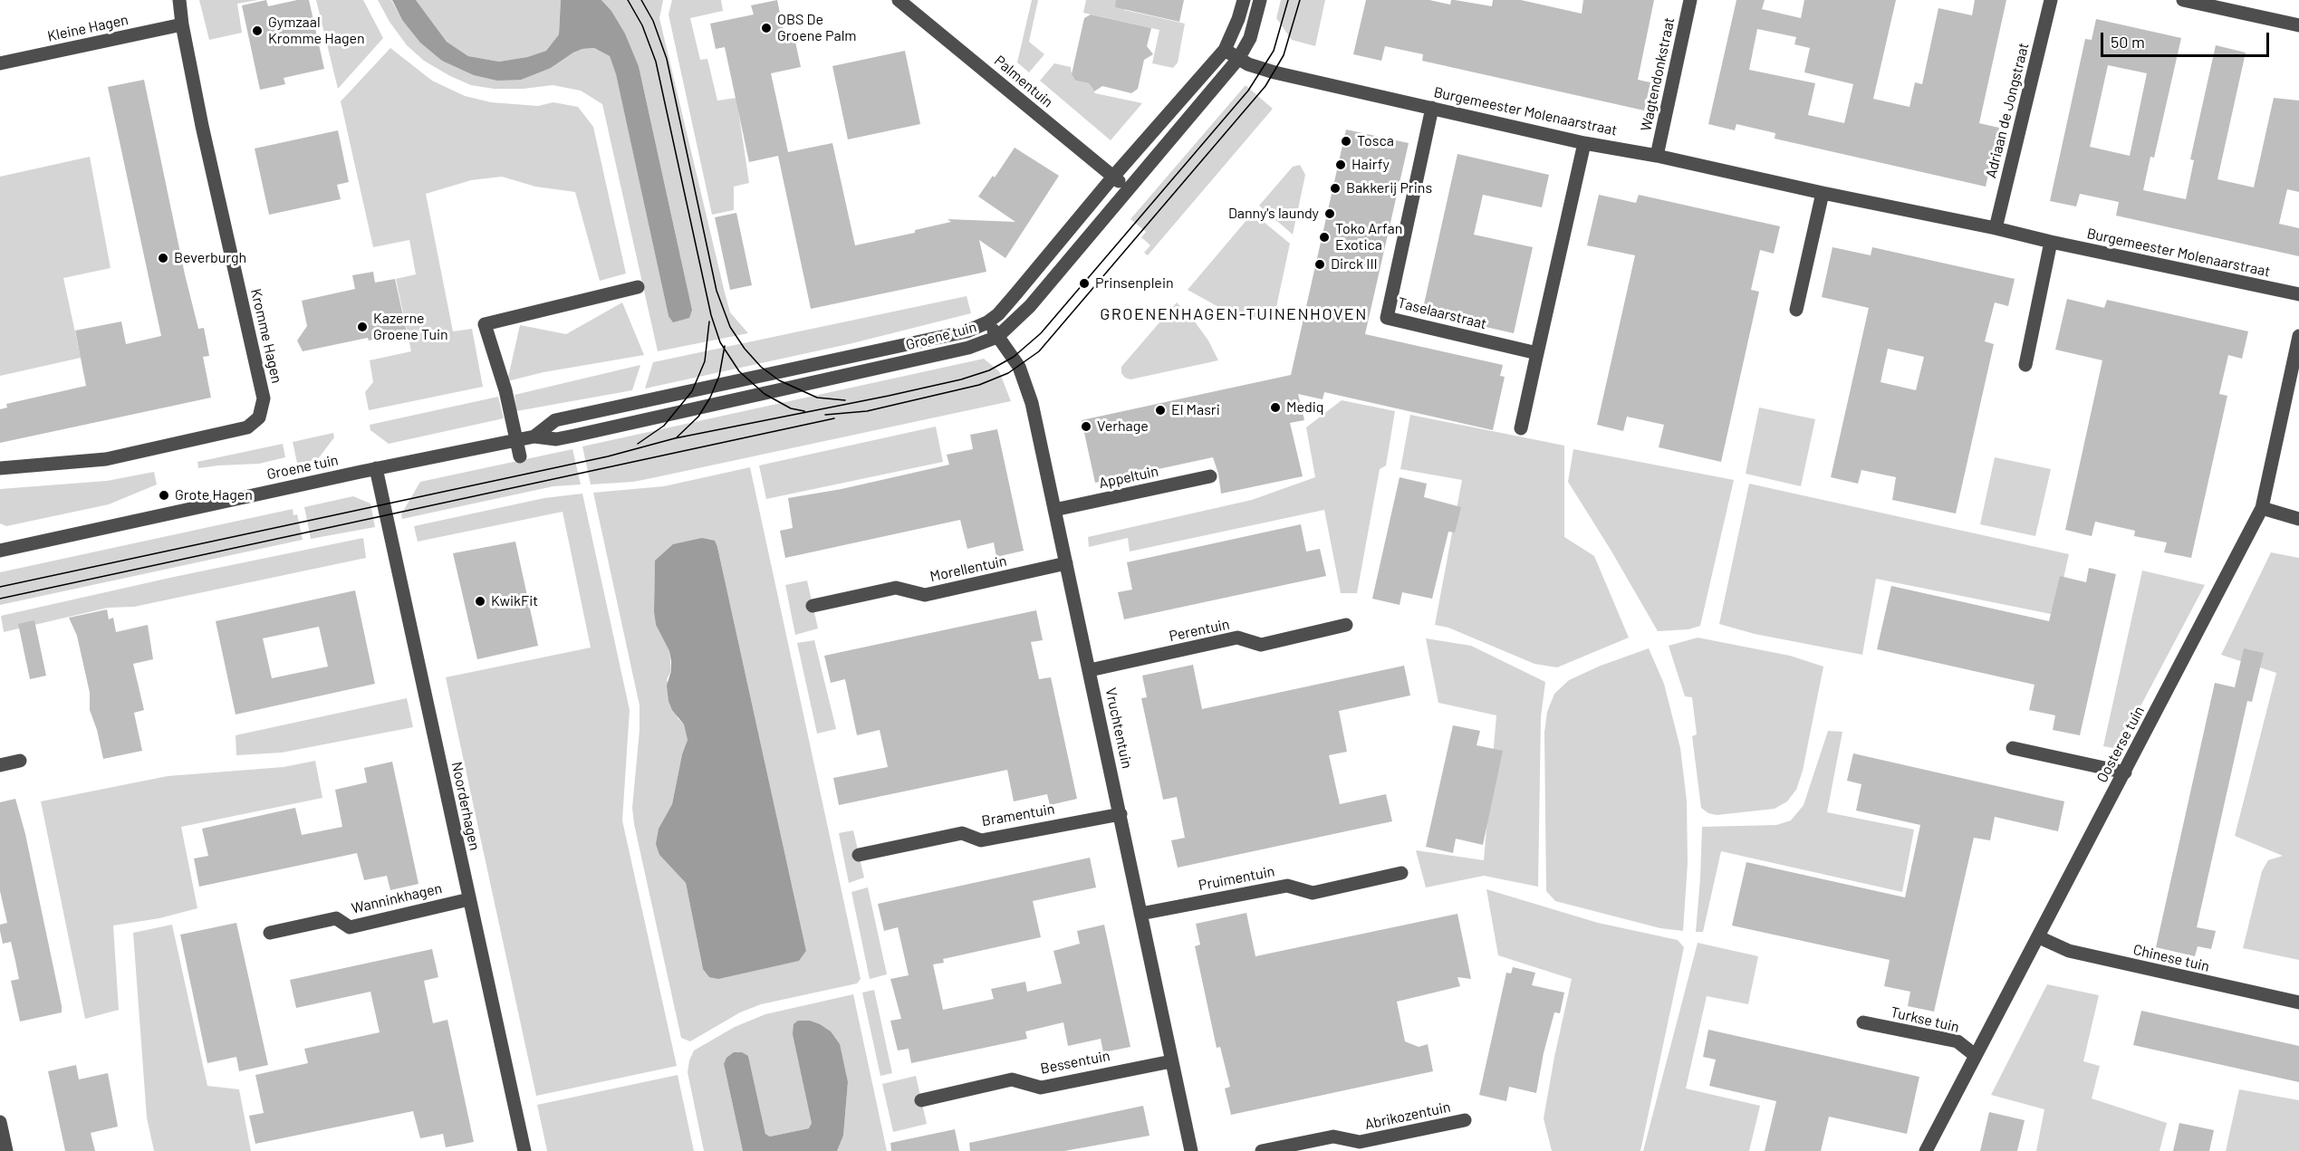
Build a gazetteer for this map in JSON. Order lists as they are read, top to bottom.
{
  "streets": {
    "street": [
      "Kleine Hagen",
      "Wagtendonkstraat",
      "Palmentuin",
      "Adriaan de Jongstraat",
      "Burgemeester Molenaarstraat",
      "Taselaarstraat",
      "Kromme Hagen",
      "Groene tuin",
      "Appeltuin",
      "Morellentuin",
      "Perentuin",
      "Vruchtentuin",
      "Oosterse tuin",
      "Noorderhagen",
      "Bramentuin",
      "Pruimentuin",
      "Wanninkhagen",
      "Chinese tuin",
      "Turkse tuin",
      "Bessentuin",
      "Abrikozentuin"
    ]
  },
  "crossings": [
    ["Kleine Hagen", "Kromme Hagen"],
    ["Wagtendonkstraat", "Burgemeester Molenaarstraat"],
    ["Palmentuin", "Groene tuin"],
    ["Adriaan de Jongstraat", "Burgemeester Molenaarstraat"],
    ["Burgemeester Molenaarstraat", "Taselaarstraat"],
    ["Burgemeester Molenaarstraat", "Groene tuin"],
    ["Groene tuin", "Vruchtentuin"],
    ["Groene tuin", "Noorderhagen"],
    ["Appeltuin", "Vruchtentuin"],
    ["Morellentuin", "Vruchtentuin"],
    ["Perentuin", "Vruchtentuin"],
    ["Vruchtentuin", "Bramentuin"],
    ["Vruchtentuin", "Pruimentuin"],
    ["Vruchtentuin", "Bessentuin"],
    ["Oosterse tuin", "Chinese tuin"],
    ["Oosterse tuin", "Turkse tuin"],
    ["Noorderhagen", "Wanninkhagen"]
  ],
  "districts": ["GROENENHAGEN-TUINENHOVEN"],
  "places": [
    "OBS De Groene Palm",
    "Gymzaal Kromme Hagen",
    "Tosca",
    "Hairfy",
    "Bakkerij Prins",
    "Danny's laundy",
    "Toko Arfan Exotica",
    "Beverburgh",
    "Dirck III",
    "Prinsenplein",
    "Kazerne Groene Tuin",
    "Mediq",
    "El Masri",
    "Verhage",
    "Grote Hagen",
    "KwikFit"
  ],
  "scale_bar": "50 m"
}
